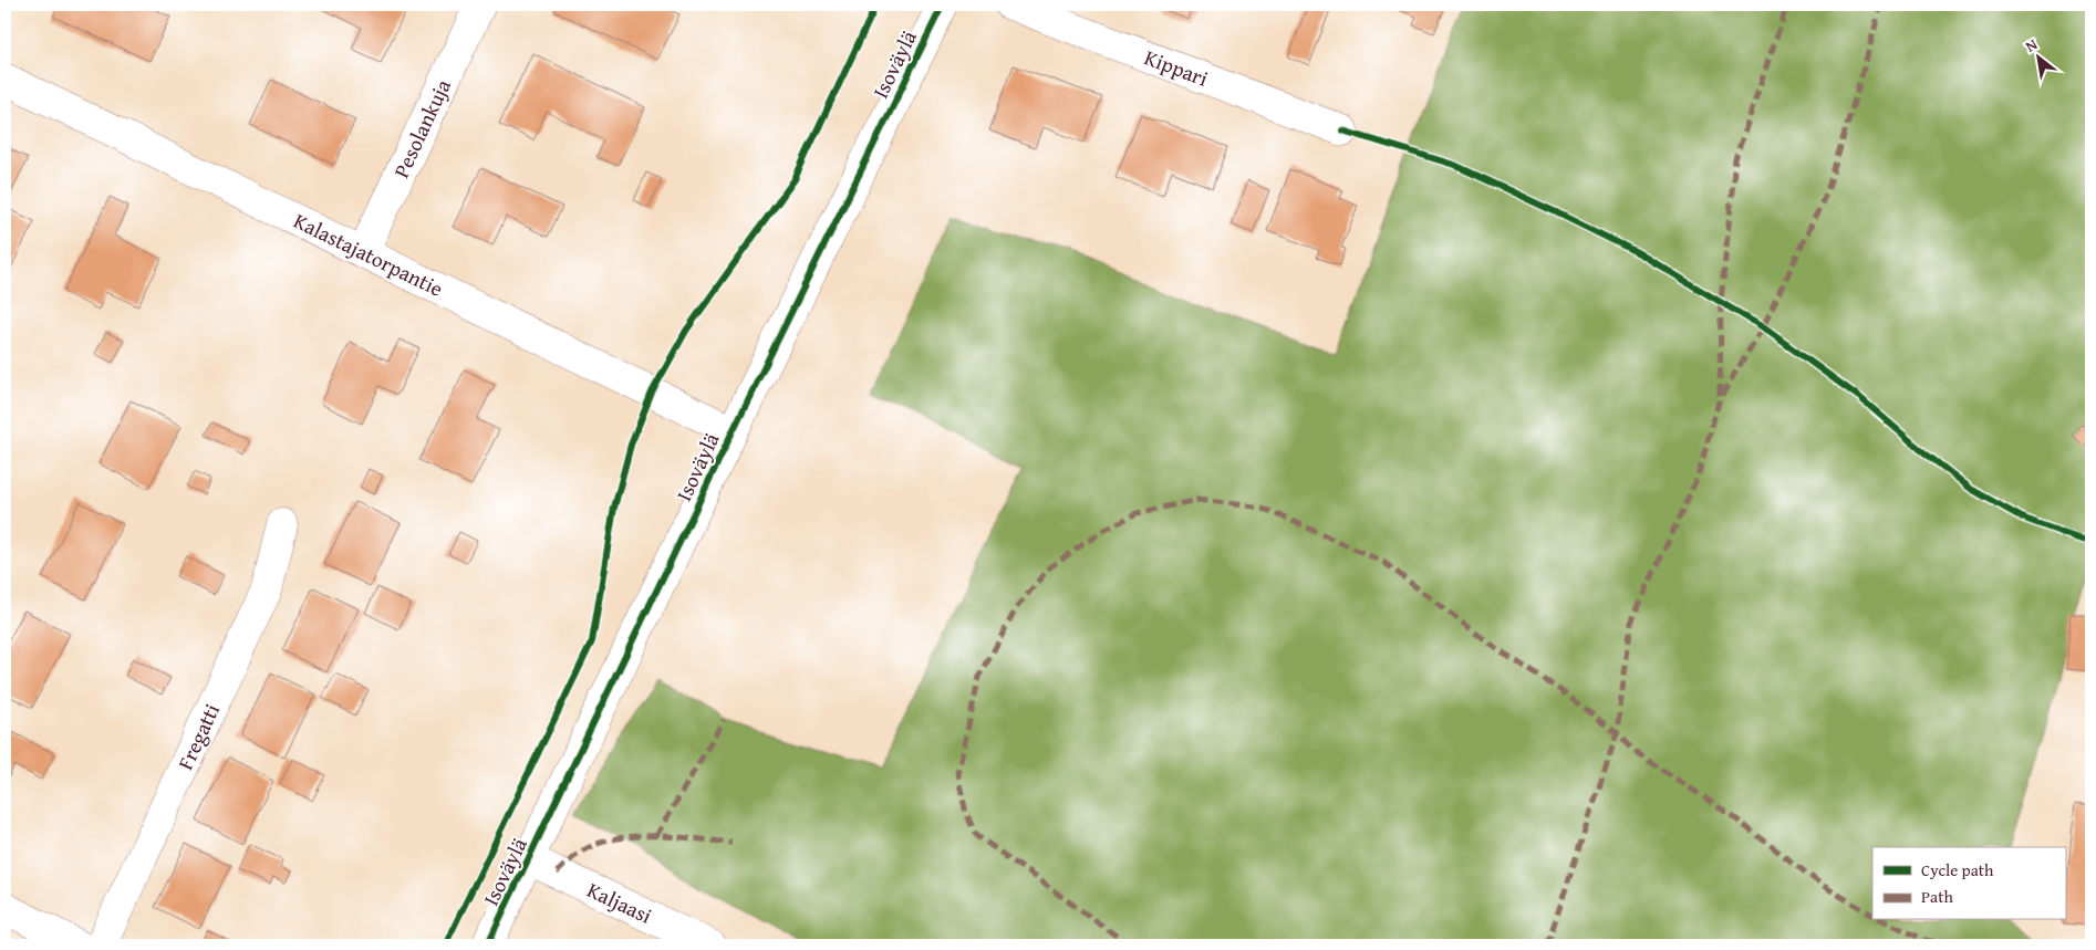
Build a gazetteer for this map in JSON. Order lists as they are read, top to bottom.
{
  "streets": {
    "street": [
      "Isoväylä",
      "Kippari",
      "Pesolankuja",
      "Kalastajatorpantie",
      "Fregatti",
      "Kaljaasi"
    ]
  },
  "crossings": [
    ["Isoväylä", "Kalastajatorpantie"],
    ["Isoväylä", "Kaljaasi"],
    ["Pesolankuja", "Kalastajatorpantie"]
  ],
  "legend": ["Cycle path", "Path"],
  "north": "top left"
}
